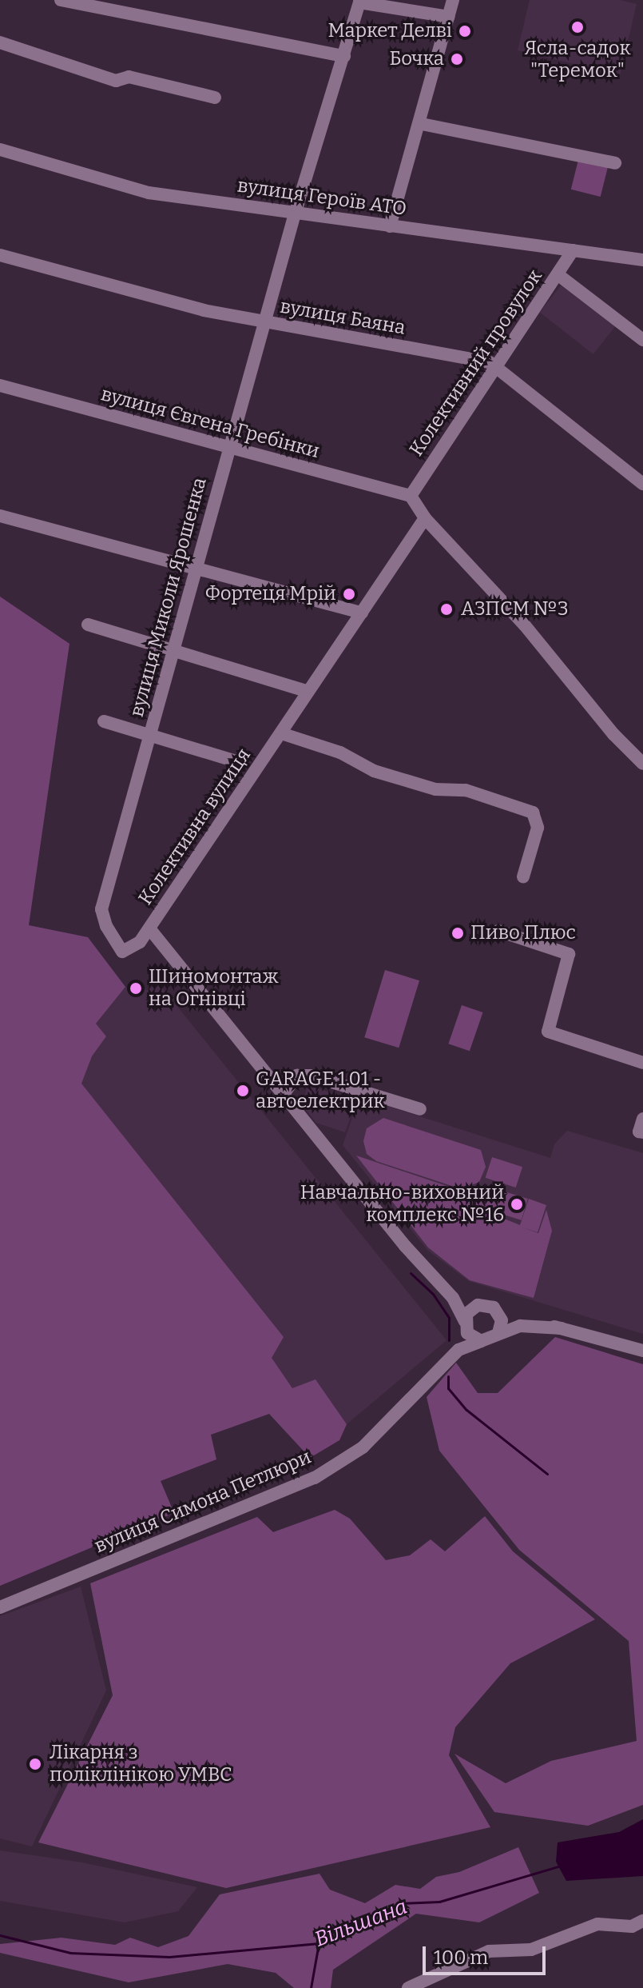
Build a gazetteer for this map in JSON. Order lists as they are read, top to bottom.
{
  "streets": {
    "street": [
      "вулиця Героїв АТО",
      "вулиця Баяна",
      "Колективний провулок",
      "вулиця Євгена Гребінки",
      "вулиця Миколи Ярошенка",
      "Колективна вулиця",
      "вулиця Симона Петлюри"
    ]
  },
  "crossings": [
    ["вулиця Героїв АТО", "Колективний провулок"],
    ["вулиця Героїв АТО", "вулиця Миколи Ярошенка"],
    ["вулиця Баяна", "Колективний провулок"],
    ["вулиця Баяна", "вулиця Миколи Ярошенка"],
    ["Колективний провулок", "вулиця Євгена Гребінки"],
    ["вулиця Євгена Гребінки", "вулиця Миколи Ярошенка"],
    ["вулиця Миколи Ярошенка", "Колективна вулиця"],
    ["Колективна вулиця", "вулиця Симона Петлюри"]
  ],
  "water": ["Вільшана"],
  "places": [
    "Ясла-садок \"Теремок\"",
    "Маркет Делві",
    "Бочка",
    "Фортеця Мрій",
    "АЗПСМ №3",
    "Пиво Плюс",
    "Шиномонтаж на Огнівці",
    "GARAGE 1.01 - автоелектрик",
    "Навчально-виховний комплекс №16",
    "Лікарня з поліклінікою УМВС"
  ],
  "scale_bar": "100 m"
}
